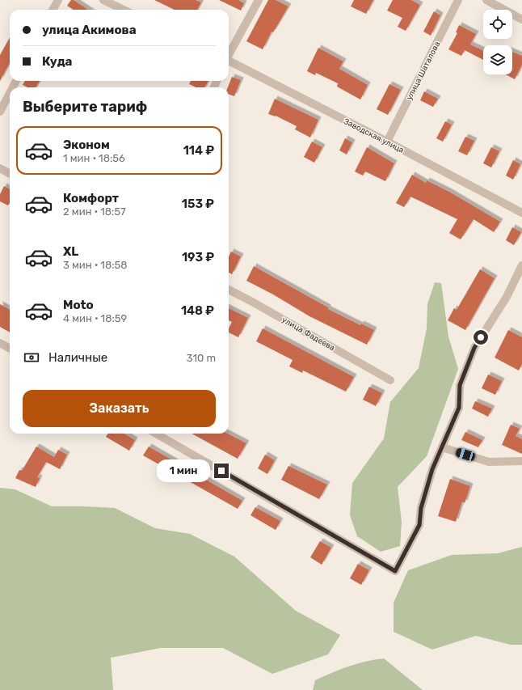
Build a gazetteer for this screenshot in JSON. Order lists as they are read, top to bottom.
{
  "streets": {
    "street": ["улица Шаталова", "Заводская улица", "улица Фадеева"]
  },
  "crossings": [
    ["улица Шаталова", "Заводская улица"]
  ],
  "page": {
    "banner": ["улица Акимова", "Куда"],
    "heading": "Выберите тариф",
    "list": [
      {
        "name": "Эконом",
        "note": "1 мин · 18:56",
        "value": "114 ₽"
      },
      {
        "name": "Комфорт",
        "note": "2 мин · 18:57",
        "value": "153 ₽"
      },
      {
        "name": "XL",
        "note": "3 мин · 18:58",
        "value": "193 ₽"
      },
      {
        "name": "Moto",
        "note": "4 мин · 18:59",
        "value": "148 ₽"
      }
    ],
    "pay": ["Наличные", "310 m"],
    "buttons": "Заказать",
    "bubble": "1 мин"
  }
}
